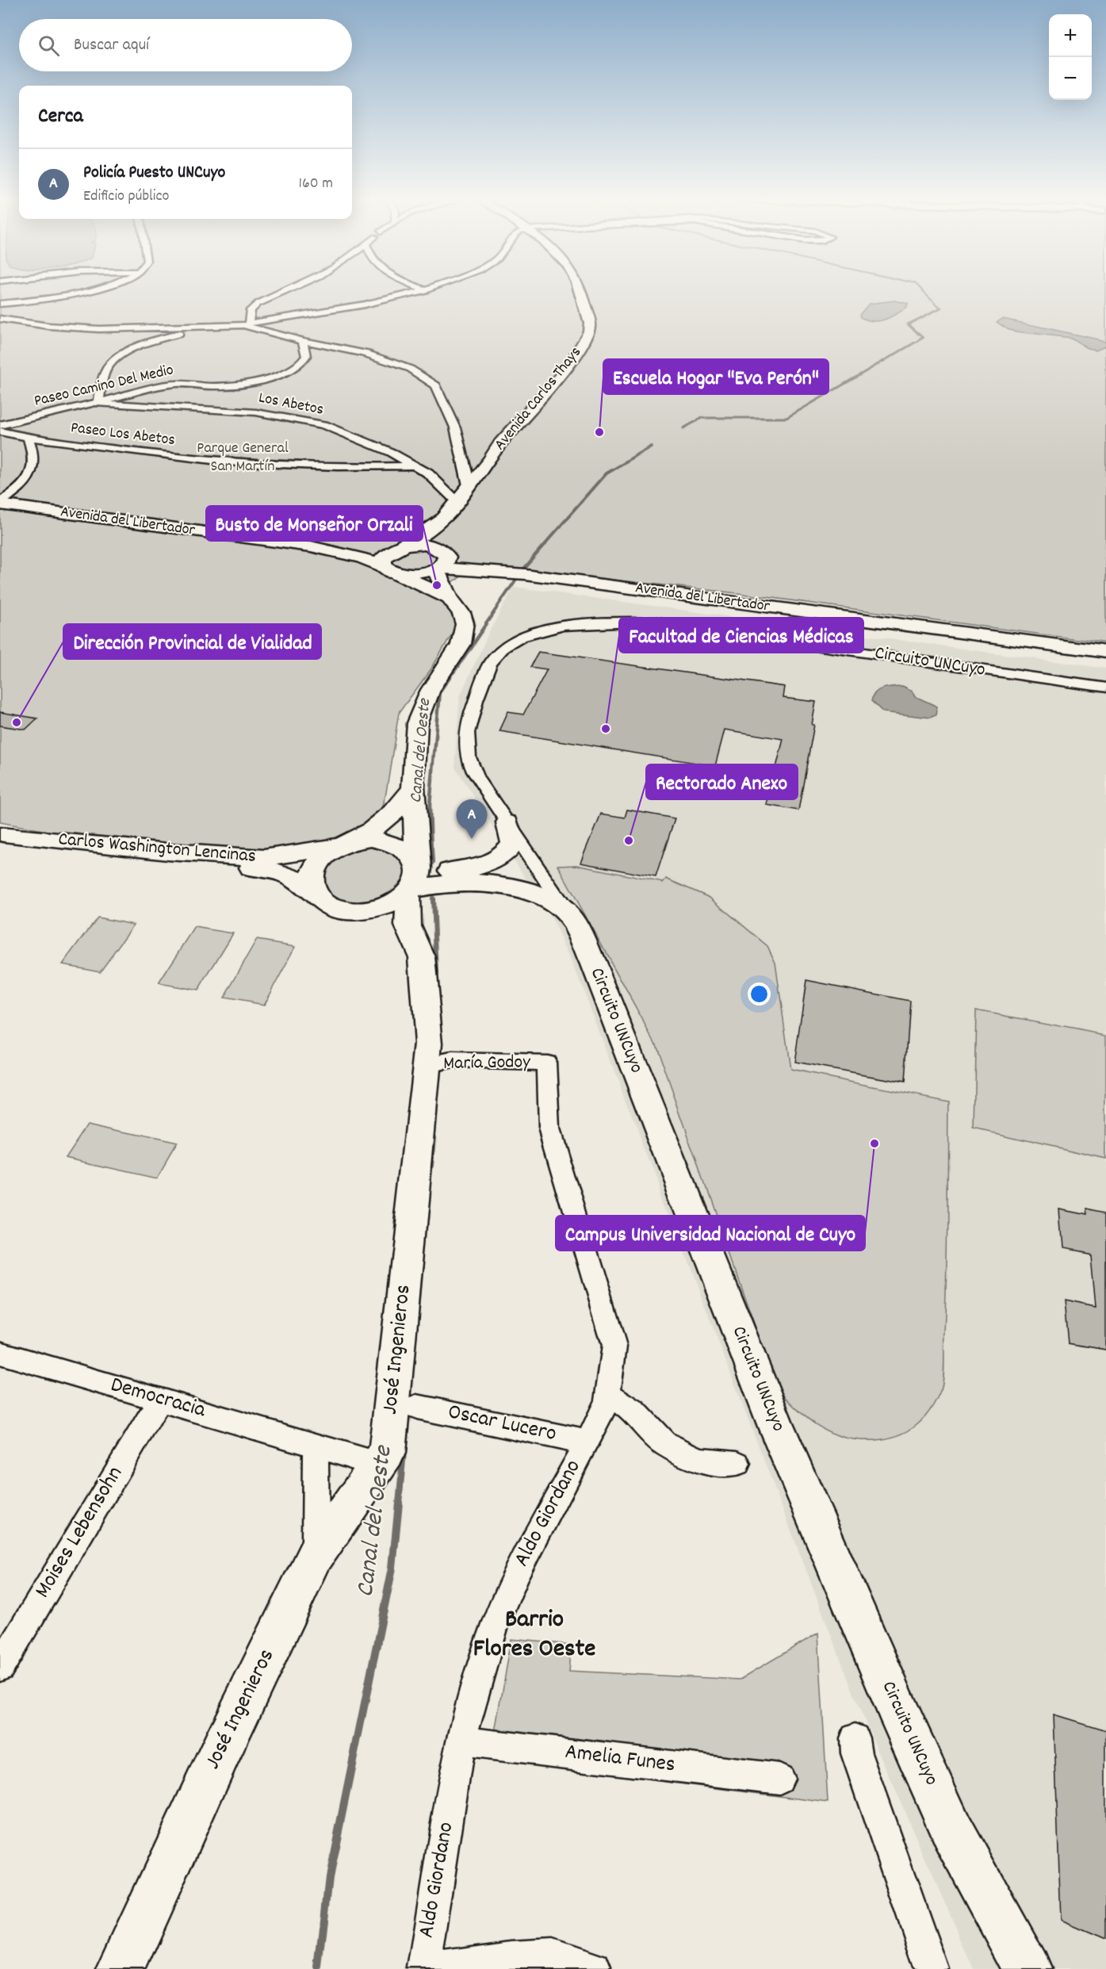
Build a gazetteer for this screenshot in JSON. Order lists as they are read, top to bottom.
{
  "streets": {
    "street": [
      "Paseo Camino Del Medio",
      "Avenida Carlos Thays",
      "Los Abetos",
      "Paseo Los Abetos",
      "Avenida del Libertador",
      "Circuito UNCuyo",
      "Carlos Washington Lencinas",
      "María Godoy",
      "José Ingenieros",
      "Democracia",
      "Oscar Lucero",
      "Aldo Giordano",
      "Moises Lebensohn",
      "Amelia Funes"
    ]
  },
  "crossings": [
    ["Paseo Camino Del Medio", "Los Abetos"],
    ["Avenida Carlos Thays", "Los Abetos"],
    ["Avenida Carlos Thays", "Avenida del Libertador"],
    ["Los Abetos", "Paseo Los Abetos"],
    ["Carlos Washington Lencinas", "José Ingenieros"],
    ["María Godoy", "José Ingenieros"],
    ["María Godoy", "Aldo Giordano"],
    ["José Ingenieros", "Democracia"],
    ["Democracia", "Moises Lebensohn"],
    ["Oscar Lucero", "Aldo Giordano"],
    ["Aldo Giordano", "Amelia Funes"]
  ],
  "districts": ["Barrio Flores Oeste"],
  "water": ["Canal del Oeste"],
  "parks": ["Parque General San Martín"],
  "places": [
    "Escuela Hogar \"Eva Perón\"",
    "Busto de Monseñor Orzali",
    "Dirección Provincial de Vialidad",
    "Facultad de Ciencias Médicas",
    "Rectorado Anexo",
    "Campus Universidad Nacional de Cuyo"
  ],
  "page": {
    "map_buttons": ["+", "−"],
    "search": "Buscar aquí",
    "heading": "Cerca",
    "list": [
      {
        "mark": "A",
        "name": "Policía Puesto UNCuyo",
        "note": "Edificio público",
        "value": "160 m"
      }
    ],
    "pins": "A"
  }
}
